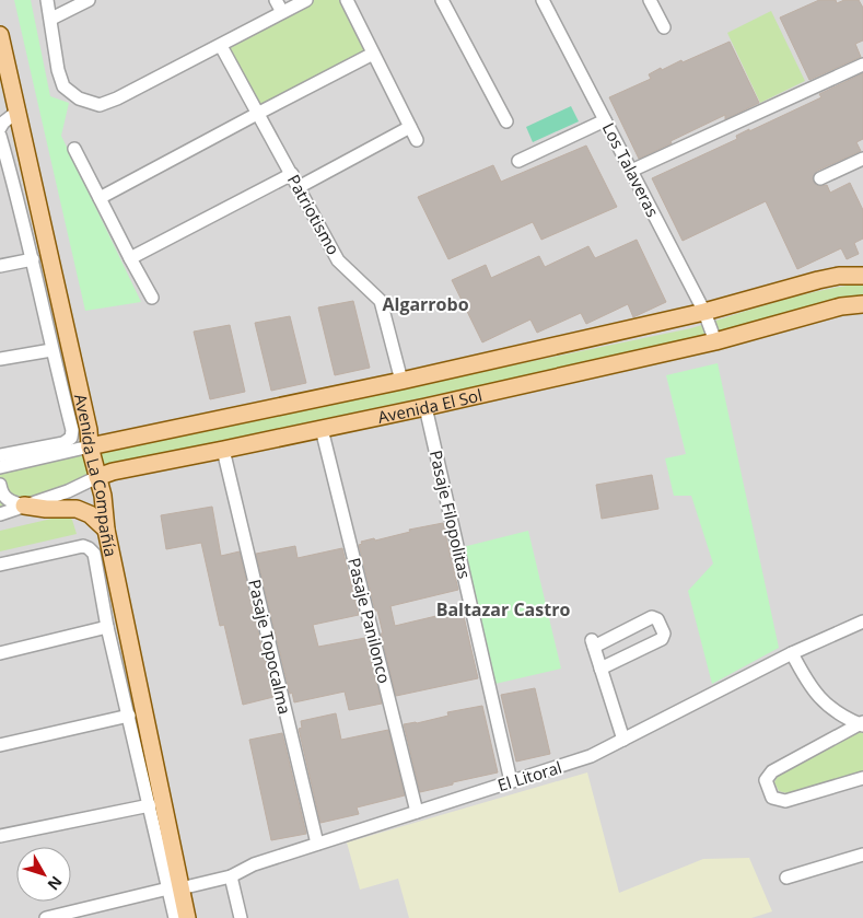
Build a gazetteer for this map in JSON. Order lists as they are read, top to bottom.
{
  "streets": {
    "main road": ["Avenida El Sol", "Avenida La Compañía"],
    "street": [
      "Los Talaveras",
      "Patriotismo",
      "Pasaje Filopolitas",
      "Pasaje Panilonco",
      "Pasaje Topocalma",
      "El Litoral"
    ]
  },
  "crossings": [
    ["Los Talaveras", "Avenida El Sol"],
    ["Patriotismo", "Avenida El Sol"],
    ["Avenida El Sol", "Avenida La Compañía"],
    ["Avenida El Sol", "Pasaje Filopolitas"],
    ["Avenida El Sol", "Pasaje Panilonco"],
    ["Avenida El Sol", "Pasaje Topocalma"],
    ["Avenida La Compañía", "El Litoral"],
    ["Pasaje Filopolitas", "El Litoral"],
    ["Pasaje Panilonco", "El Litoral"],
    ["Pasaje Topocalma", "El Litoral"]
  ],
  "districts": ["Algarrobo", "Baltazar Castro"],
  "north": "bottom right"
}
